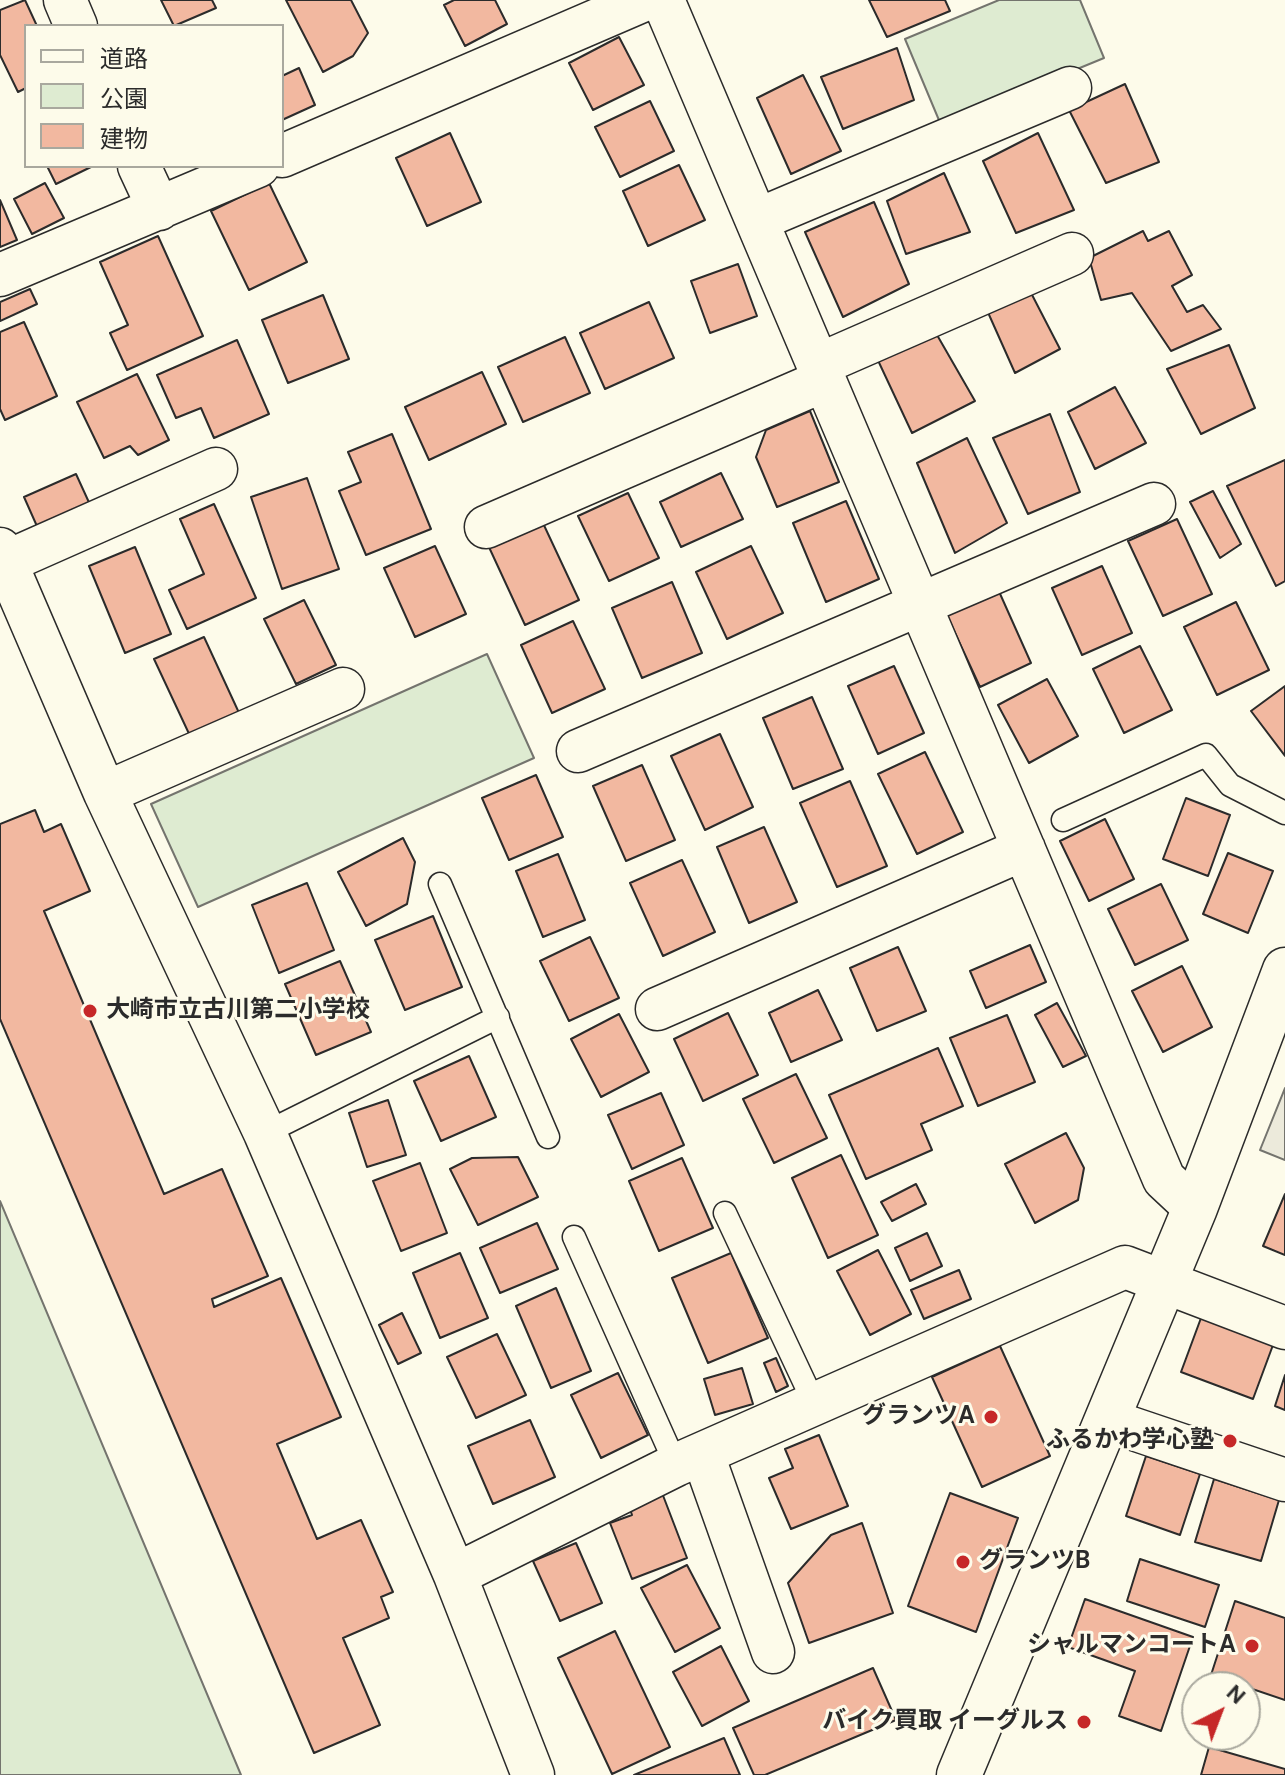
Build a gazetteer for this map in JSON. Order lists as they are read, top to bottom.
{
  "places": [
    "大崎市立古川第二小学校",
    "グランツA",
    "ふるかわ学心塾",
    "グランツB",
    "シャルマンコートA",
    "バイク買取 イーグルス"
  ],
  "legend": ["道路", "公園", "建物"],
  "north": "top right"
}
